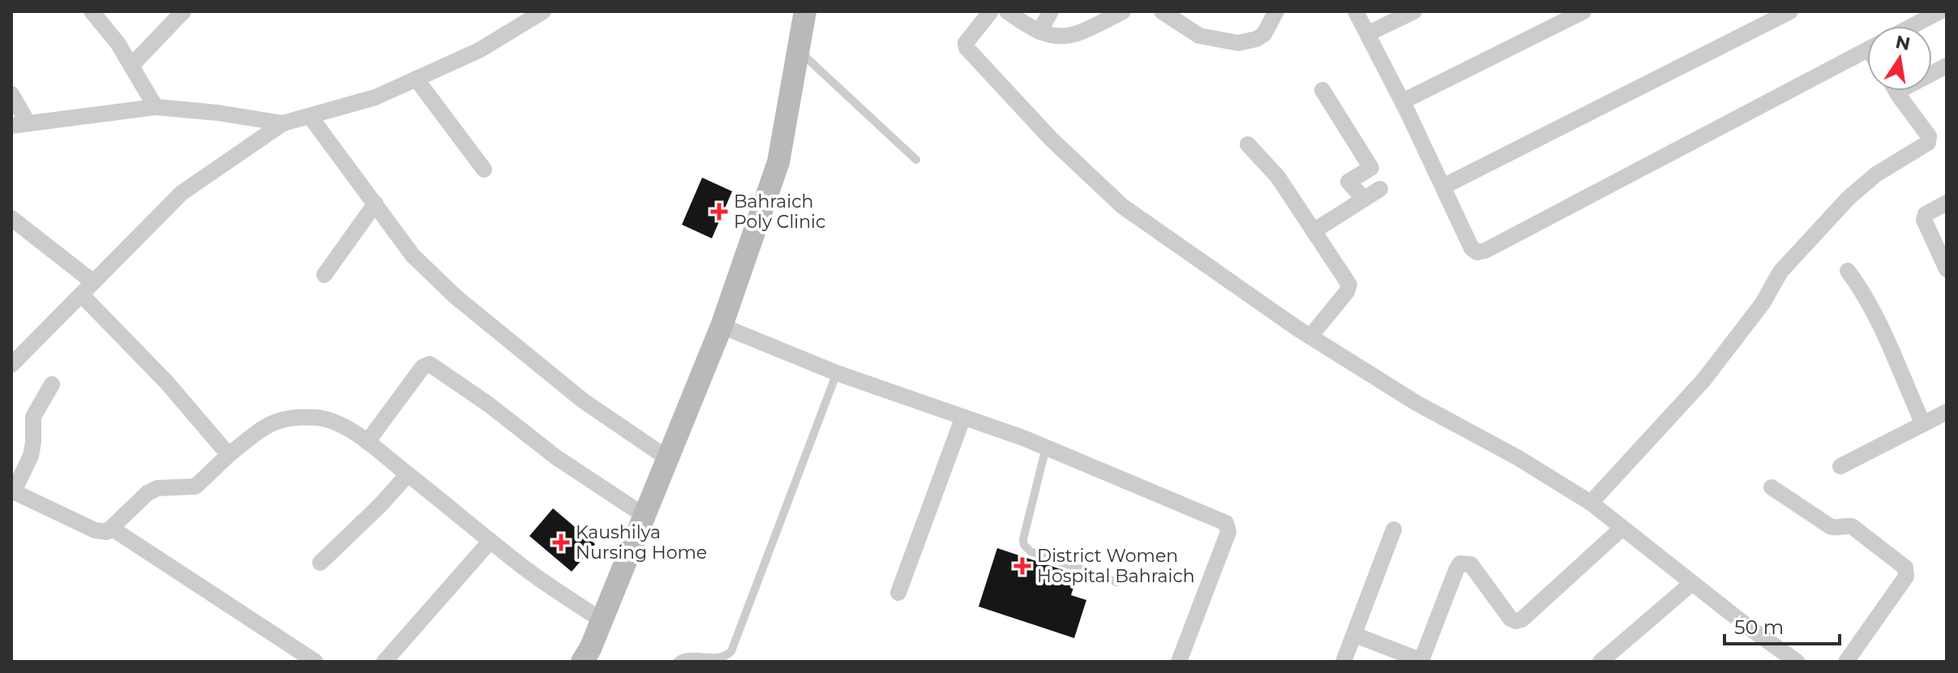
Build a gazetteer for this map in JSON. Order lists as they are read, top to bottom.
{
  "places": {
    "health": ["Bahraich Poly Clinic", "Kaushilya Nursing Home", "District Women Hospital Bahraich"]
  },
  "scale_bar": "50 m",
  "north": "top"
}
